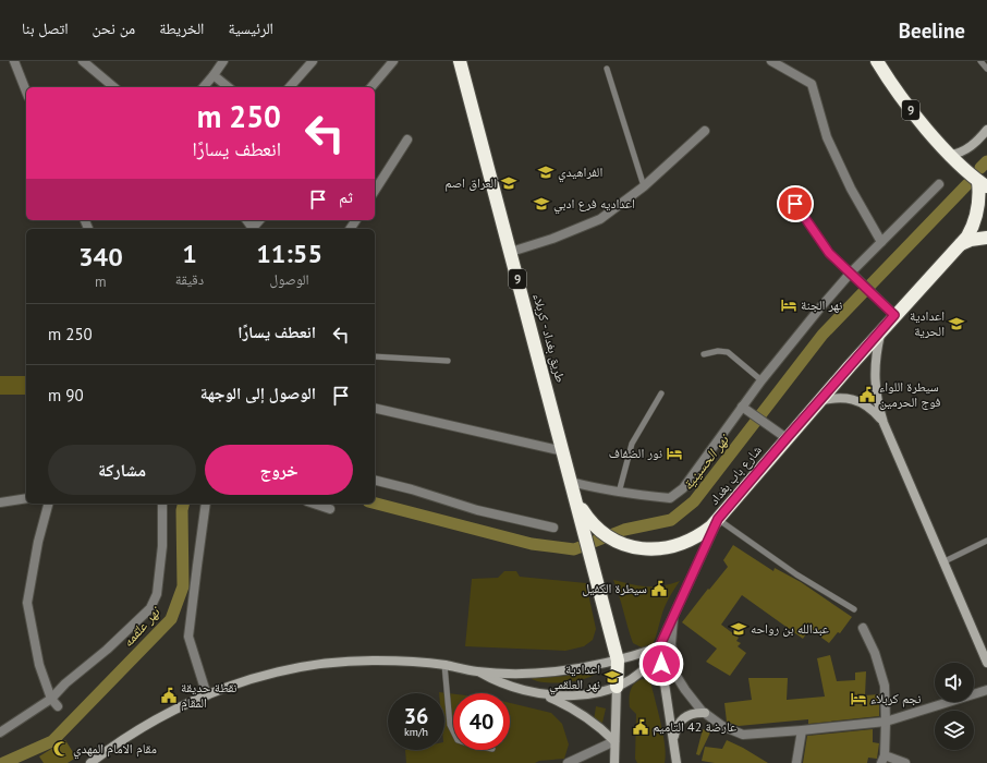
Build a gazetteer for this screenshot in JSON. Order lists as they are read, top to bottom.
{
  "streets": {
    "highway": ["9", "طريق بغداد - كربلاء", "شارع باب بغداد"]
  },
  "crossings": [
    ["9", "شارع باب بغداد"],
    ["طريق بغداد - كربلاء", "شارع باب بغداد"]
  ],
  "water": ["نهر الحسينية", "نهر علقمه"],
  "places": {
    "school or university": [
      "الفراهيدي",
      "العراق اصم",
      "اعداديه فرع ادبي",
      "اعدادية الحرية",
      "عبدالله بن رواحه",
      "اعدادية نهر العلقمي"
    ],
    "hotel": ["نهر الجنة", "نور الضفاف", "نجم كربلاء"],
    "public building": [
      "سيطرة اللواء فوج الحرمين",
      "سيطرة الكفيل",
      "نقطة حديقة المقام",
      "عارضة 42 التاميم"
    ],
    "mosque": ["مقام الامام المهدي"]
  },
  "page": {
    "header": "Beeline",
    "nav": [
      "الرئيسية",
      "الخريطة",
      "من نحن",
      "اتصل بنا"
    ],
    "turn": ["250 m", "انعطف يسارًا"],
    "then": "ثم",
    "eta": [
      "11:55",
      "الوصول",
      "1",
      "دقيقة",
      "340",
      "m"
    ],
    "list": [
      {
        "name": "انعطف يسارًا",
        "value": "250 m"
      },
      {
        "name": "الوصول إلى الوجهة",
        "value": "90 m"
      }
    ],
    "buttons": ["خروج", "مشاركة"],
    "speed": "36 km/h",
    "limit": "40"
  }
}
